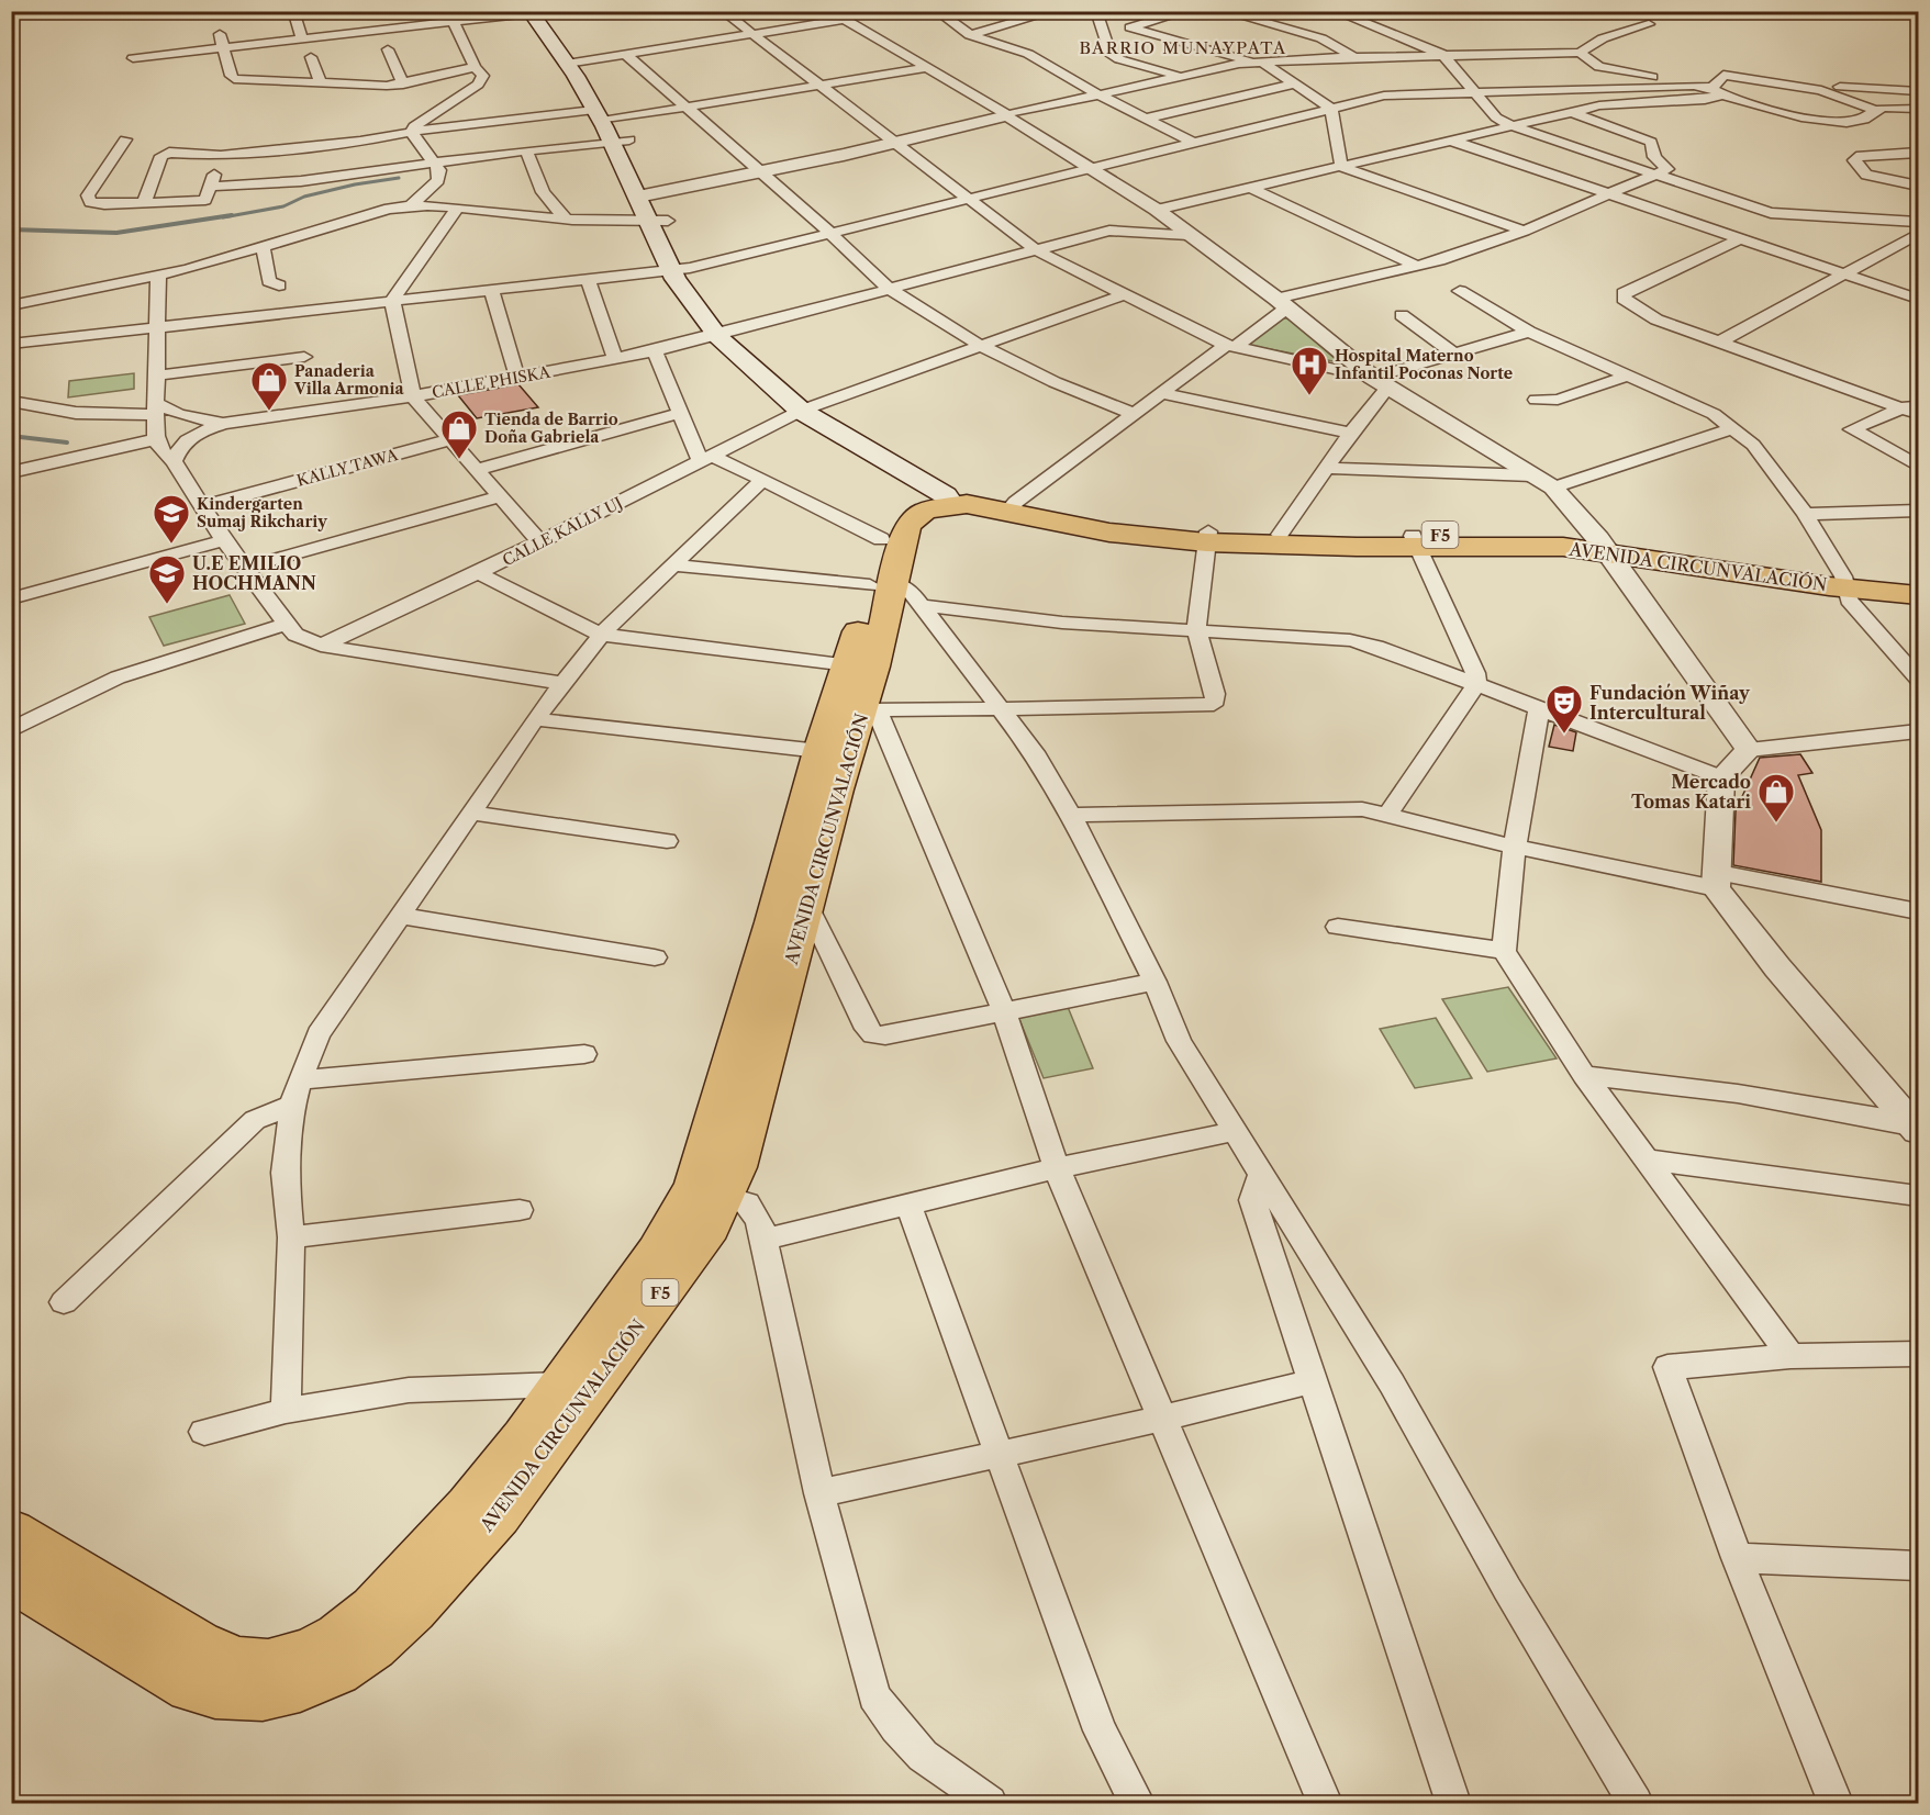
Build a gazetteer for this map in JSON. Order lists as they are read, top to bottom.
{
  "streets": {
    "highway": ["F5", "AVENIDA CIRCUNVALACIÓN"],
    "street": ["CALLE PHISKA", "KALLY TAWA", "CALLE KALLY UJ"]
  },
  "districts": ["BARRIO MUNAYPATA"],
  "places": {
    "hospital": ["Hospital Materno Infantil Poconas Norte"],
    "shop": ["Panaderia Villa Armonia", "Tienda de Barrio Doña Gabriela", "Mercado Tomas Katari"],
    "school or university": ["Kindergarten Sumaj Rikchariy", "U.E EMILIO HOCHMANN"],
    "theatre": ["Fundación Wiñay Intercultural"]
  }
}
